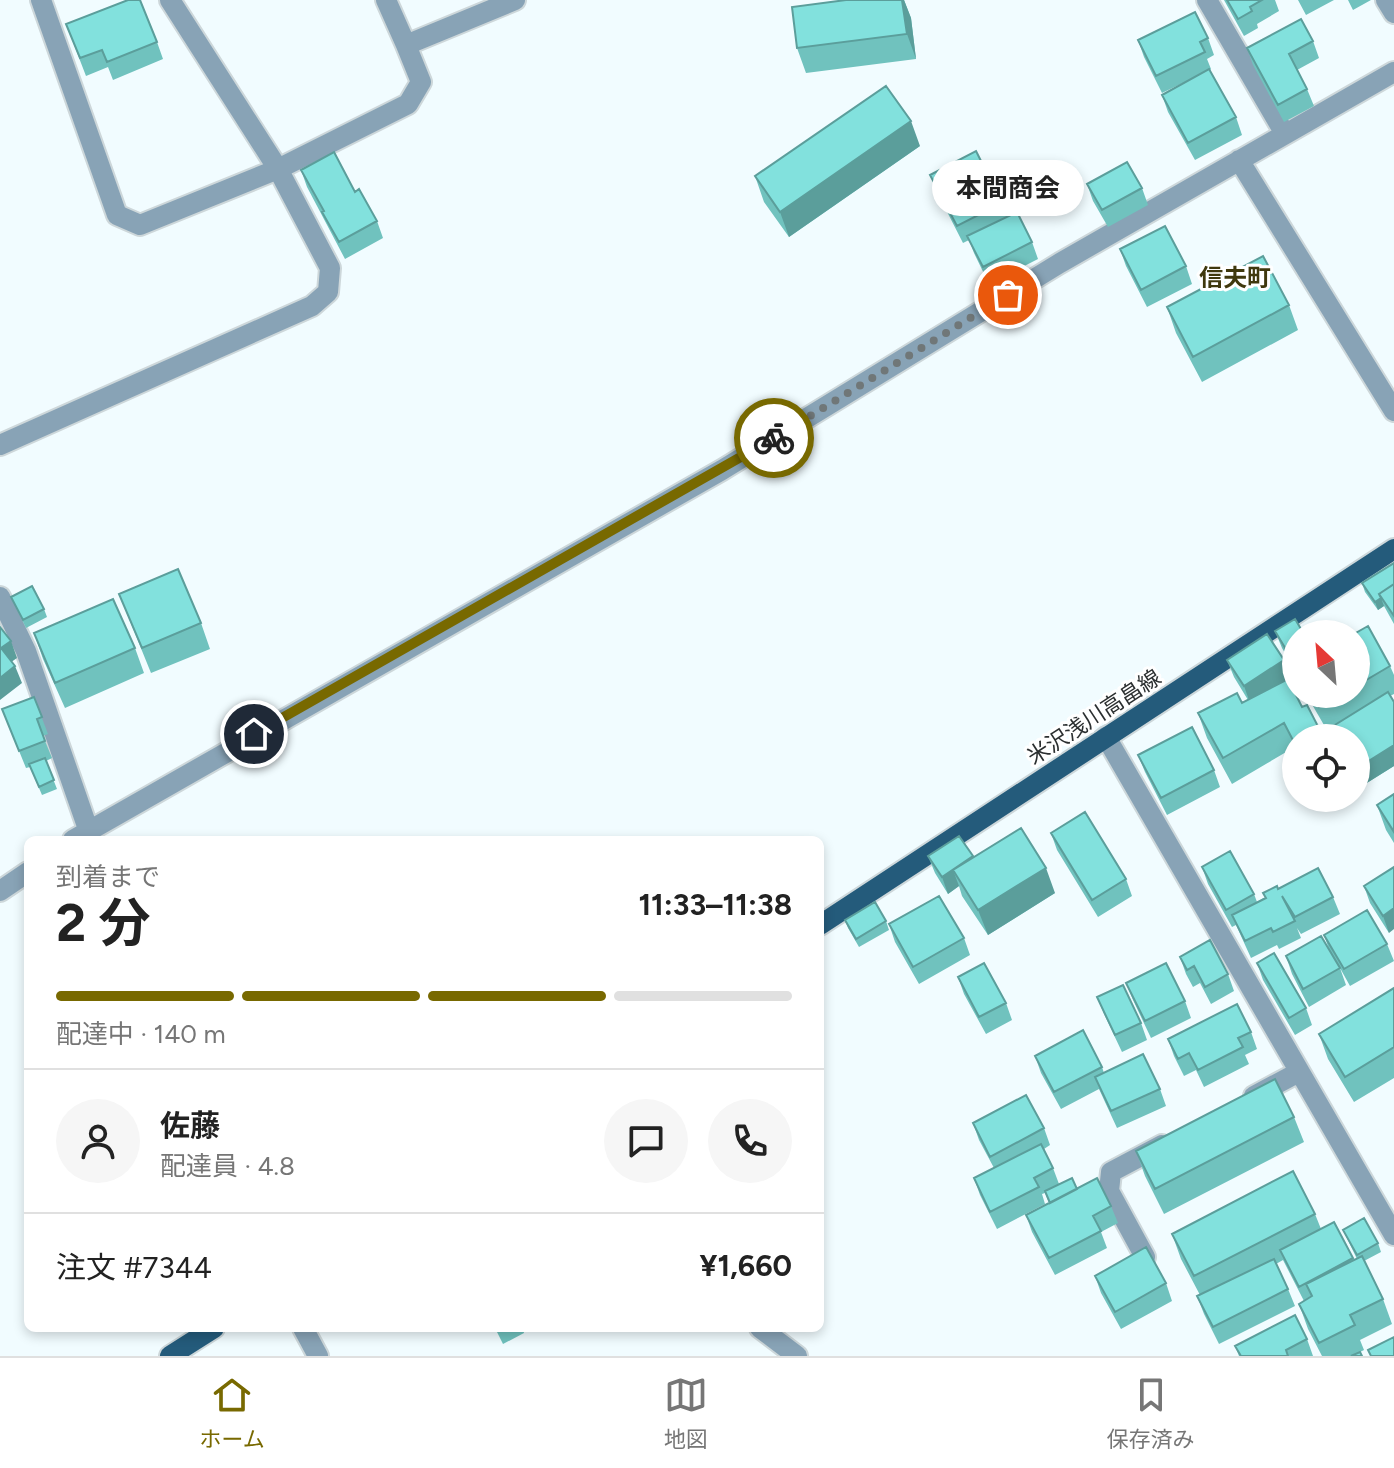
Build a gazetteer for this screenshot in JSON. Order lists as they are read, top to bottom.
{
  "streets": {
    "main road": ["米沢浅川高畠線"]
  },
  "districts": ["信夫町"],
  "places": ["本間商会"],
  "north": "top left",
  "page": {
    "bubble": "本間商会",
    "heading": ["2 分", "到着まで", "11:33–11:38"],
    "panel": [
      "佐藤",
      "配達員 · 4.8",
      "注文 #7344",
      "¥1,660"
    ],
    "bar": "配達中 · 140 m",
    "tabs": ["ホーム", "地図", "保存済み"]
  }
}
